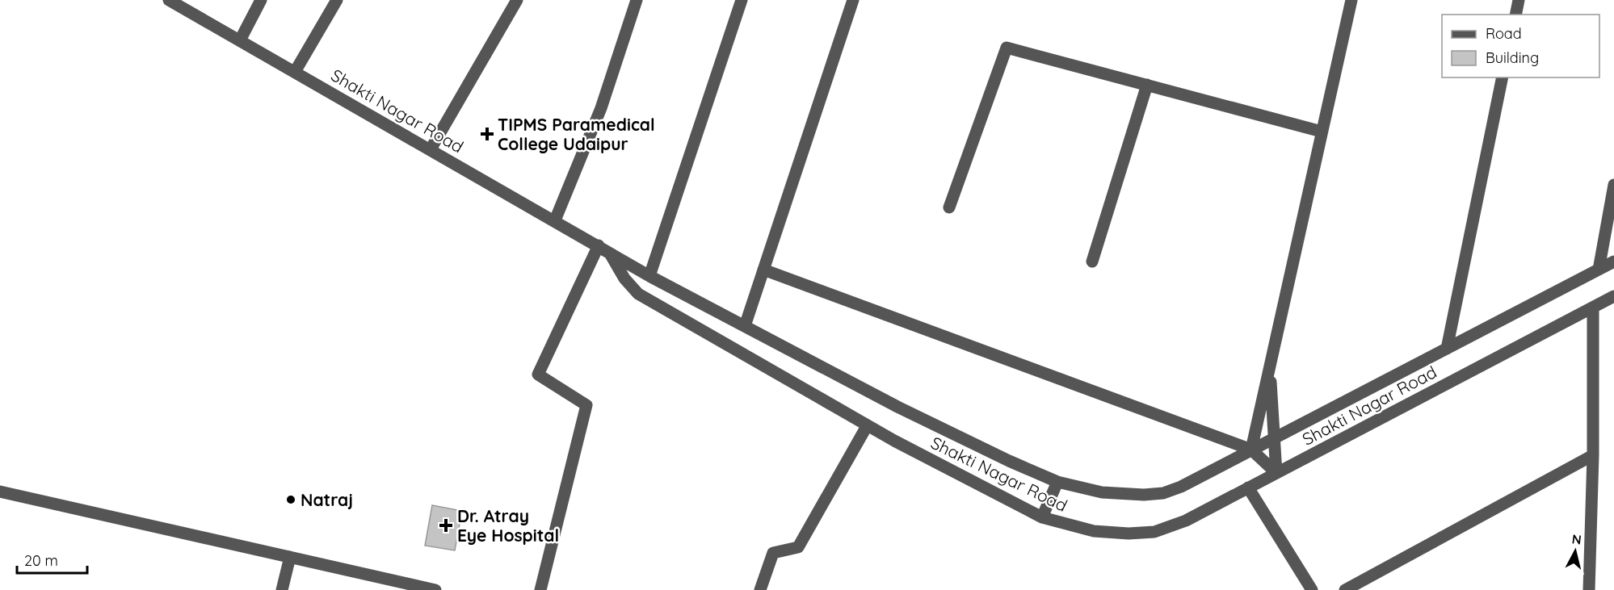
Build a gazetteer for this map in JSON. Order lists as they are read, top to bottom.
{
  "streets": {
    "street": ["Shakti Nagar Road"]
  },
  "places": {
    "health": ["TIPMS Paramedical College Udaipur", "Dr. Atray Eye Hospital"],
    "other": ["Natraj"]
  },
  "legend": ["Road", "Building"],
  "scale_bar": "20 m",
  "north": "top"
}
